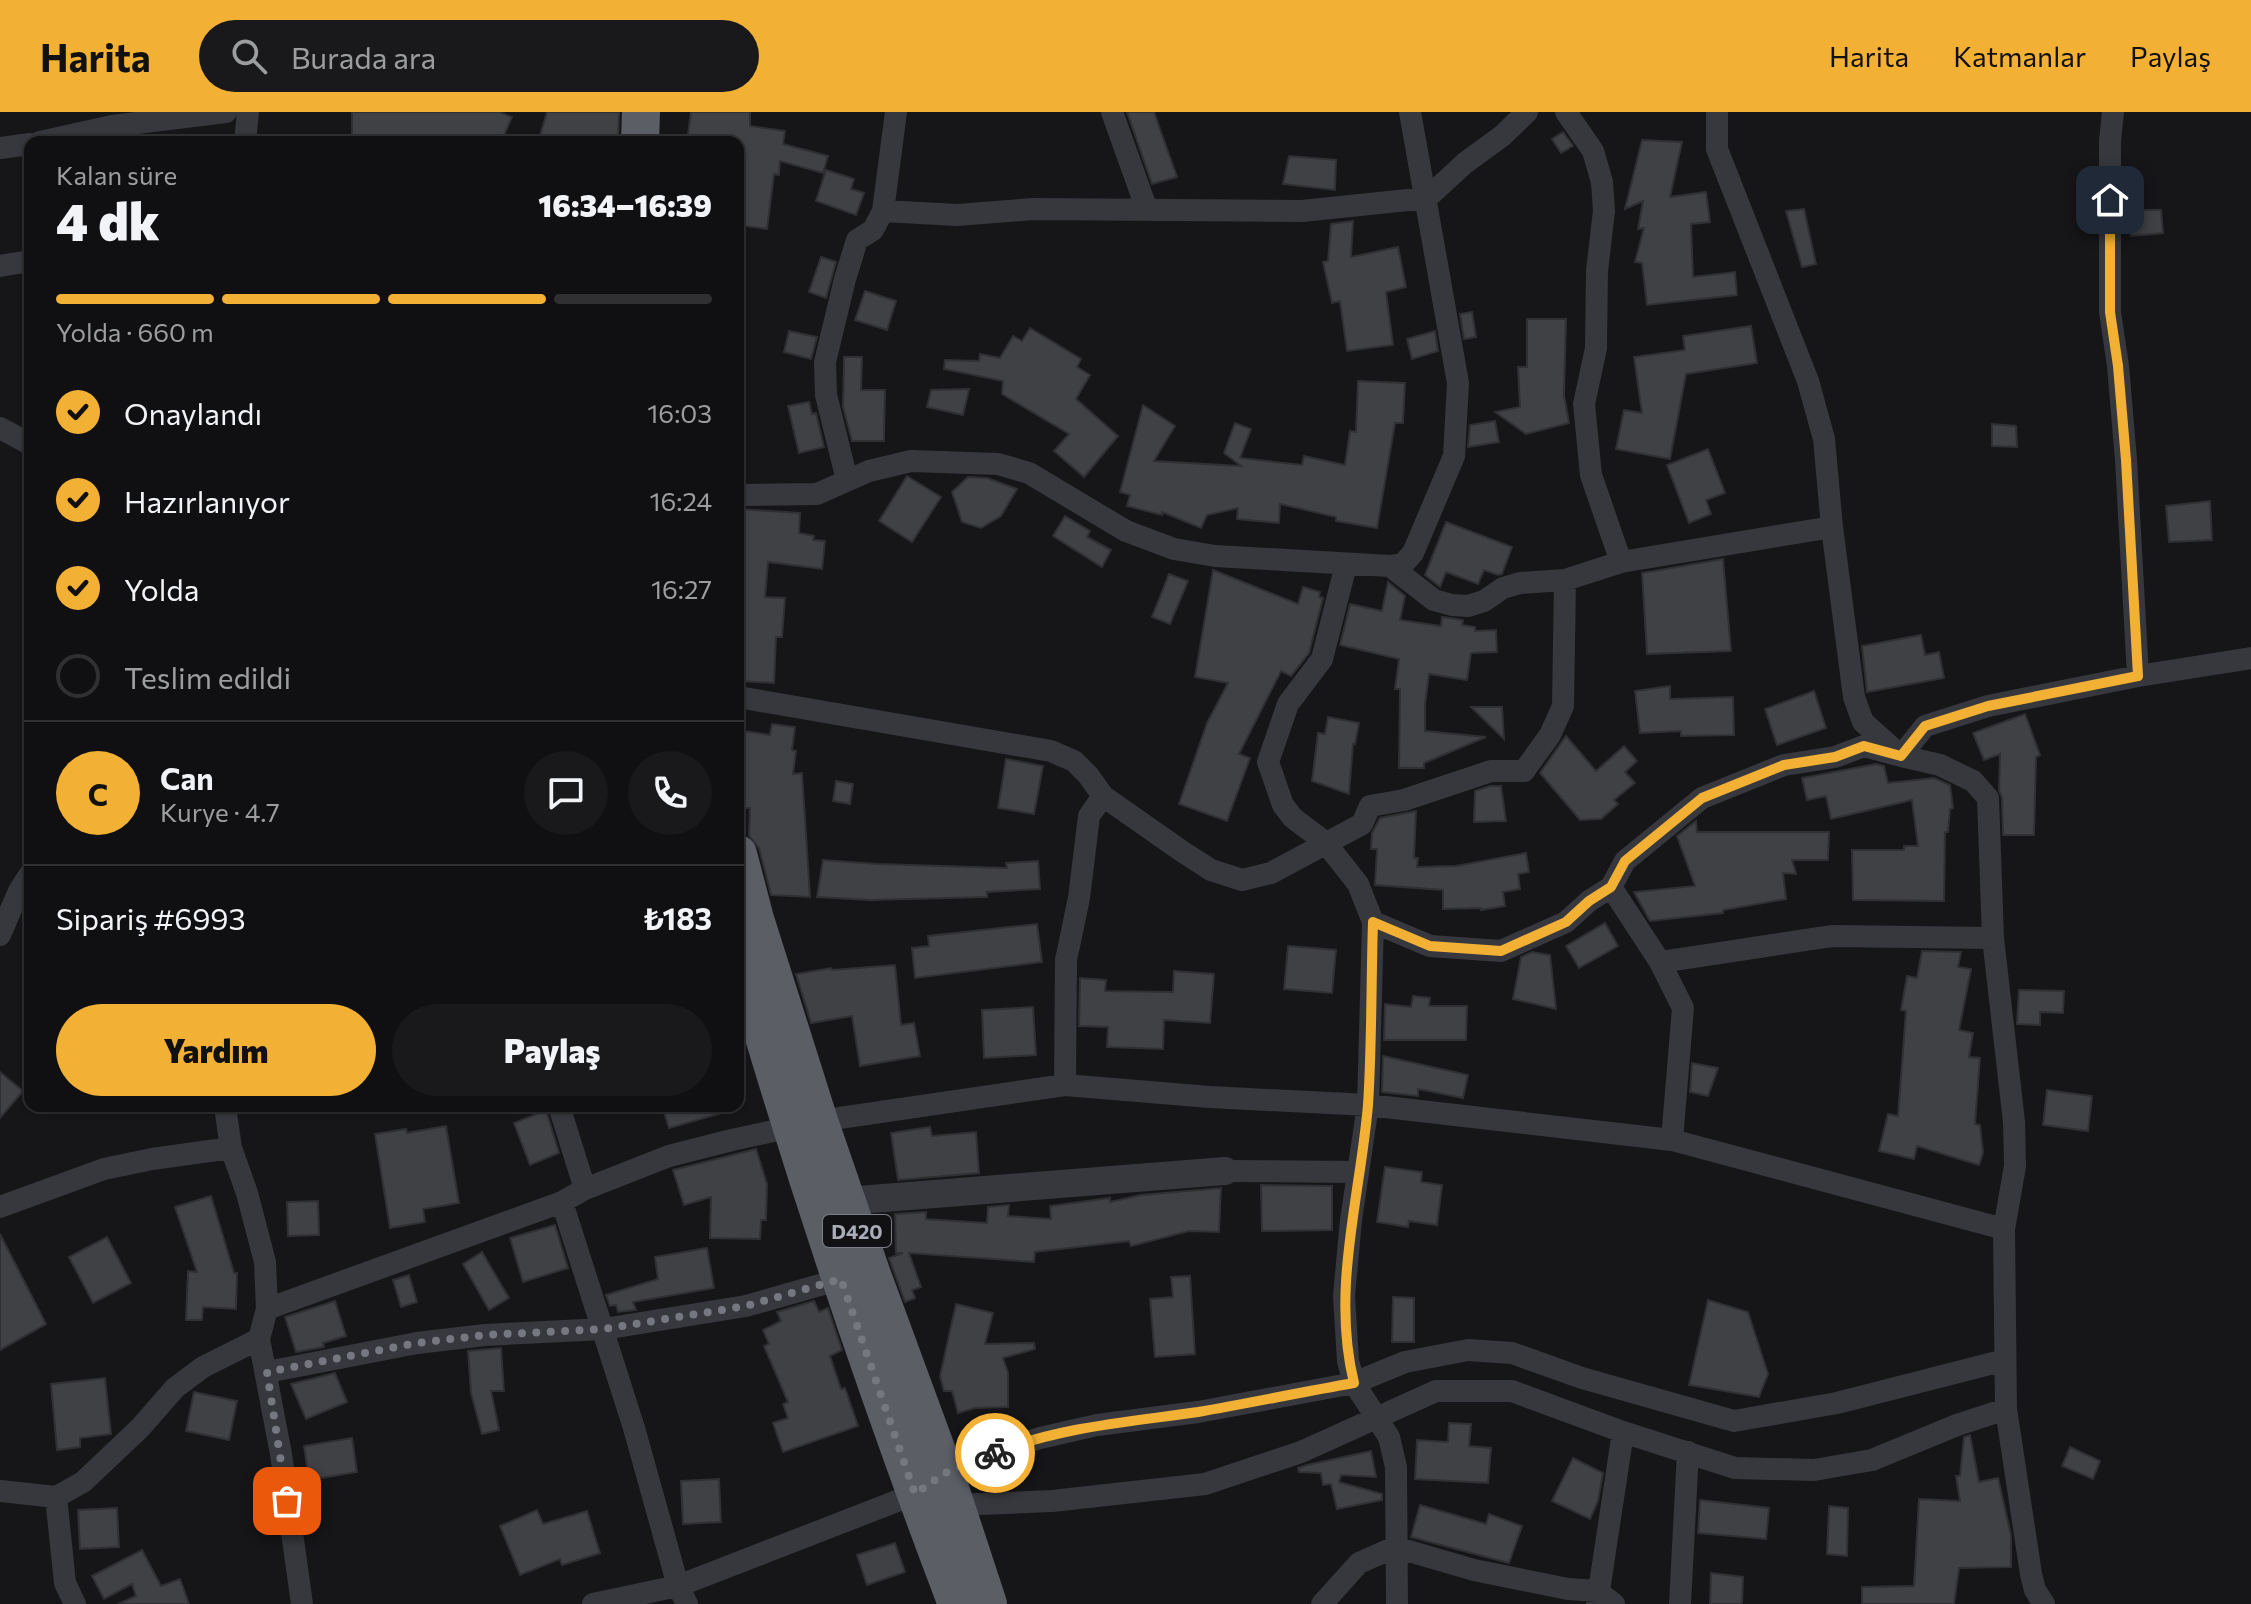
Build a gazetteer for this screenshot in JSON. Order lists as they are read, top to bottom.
{
  "streets": {
    "highway": ["D420"]
  },
  "page": {
    "header": "Harita",
    "search": "Burada ara",
    "nav": ["Harita", "Katmanlar", "Paylaş"],
    "heading": ["4 dk", "Kalan süre", "16:34–16:39"],
    "panel": [
      "Can",
      "Kurye · 4.7",
      "Sipariş #6993",
      "₺183"
    ],
    "bar": "Yolda · 660 m",
    "list": [
      ["Onaylandı", "16:03"],
      ["Hazırlanıyor", "16:24"],
      ["Yolda", "16:27"],
      "Teslim edildi"
    ],
    "round": "C",
    "buttons": ["Yardım", "Paylaş"]
  }
}
